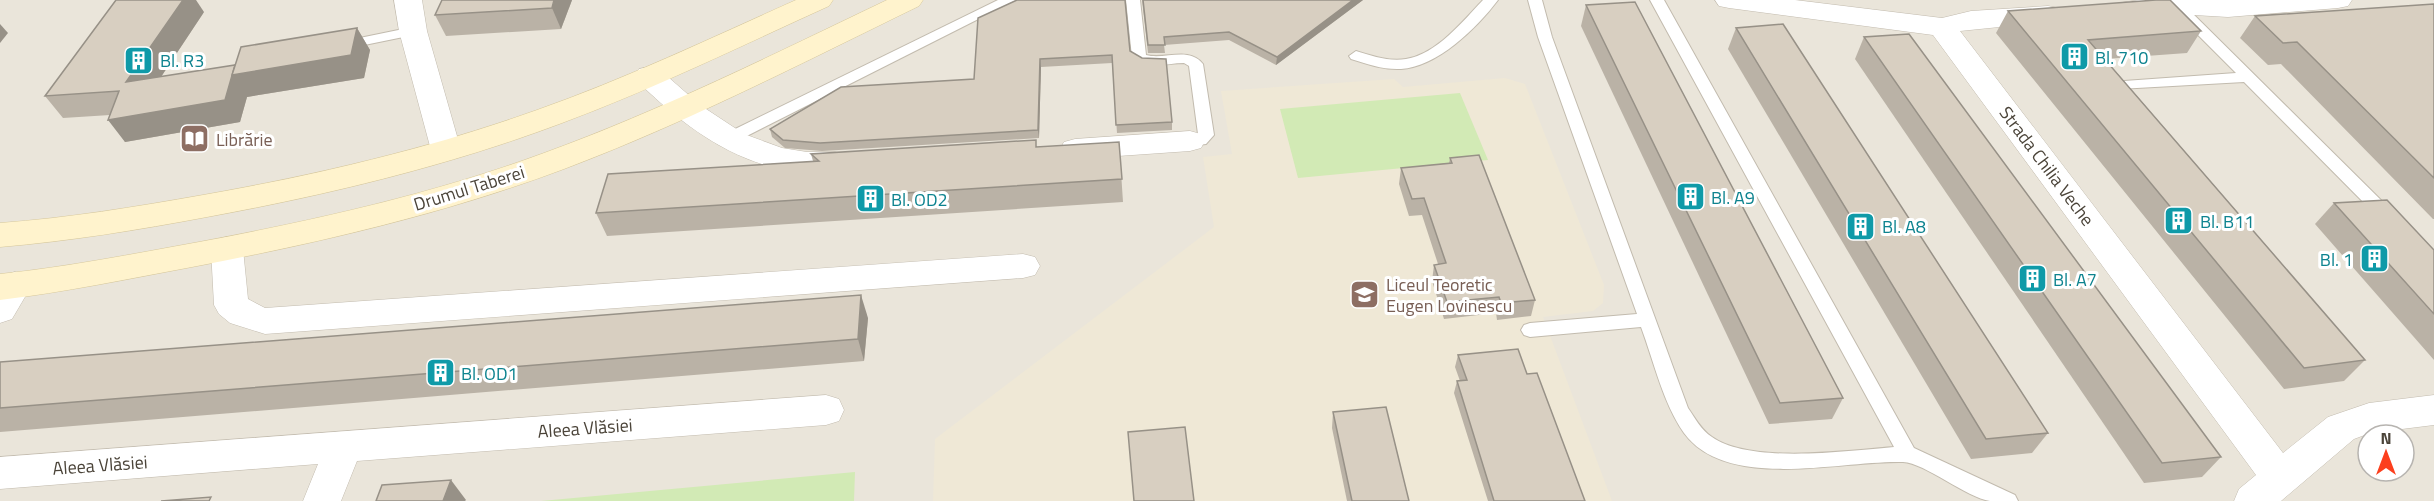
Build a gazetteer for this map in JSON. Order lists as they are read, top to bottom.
{
  "streets": {
    "main road": ["Drumul Taberei"],
    "street": ["Strada Chilia Veche", "Aleea Vlăsiei"]
  },
  "places": {
    "building": [
      "Bl. 710",
      "Bl. R3",
      "Bl. A9",
      "Bl. OD2",
      "Bl. B11",
      "Bl. A8",
      "Bl. 1",
      "Bl. A7",
      "Bl. OD1"
    ],
    "library": ["Librărie"],
    "school or university": ["Liceul Teoretic Eugen Lovinescu"]
  },
  "north": "top"
}
